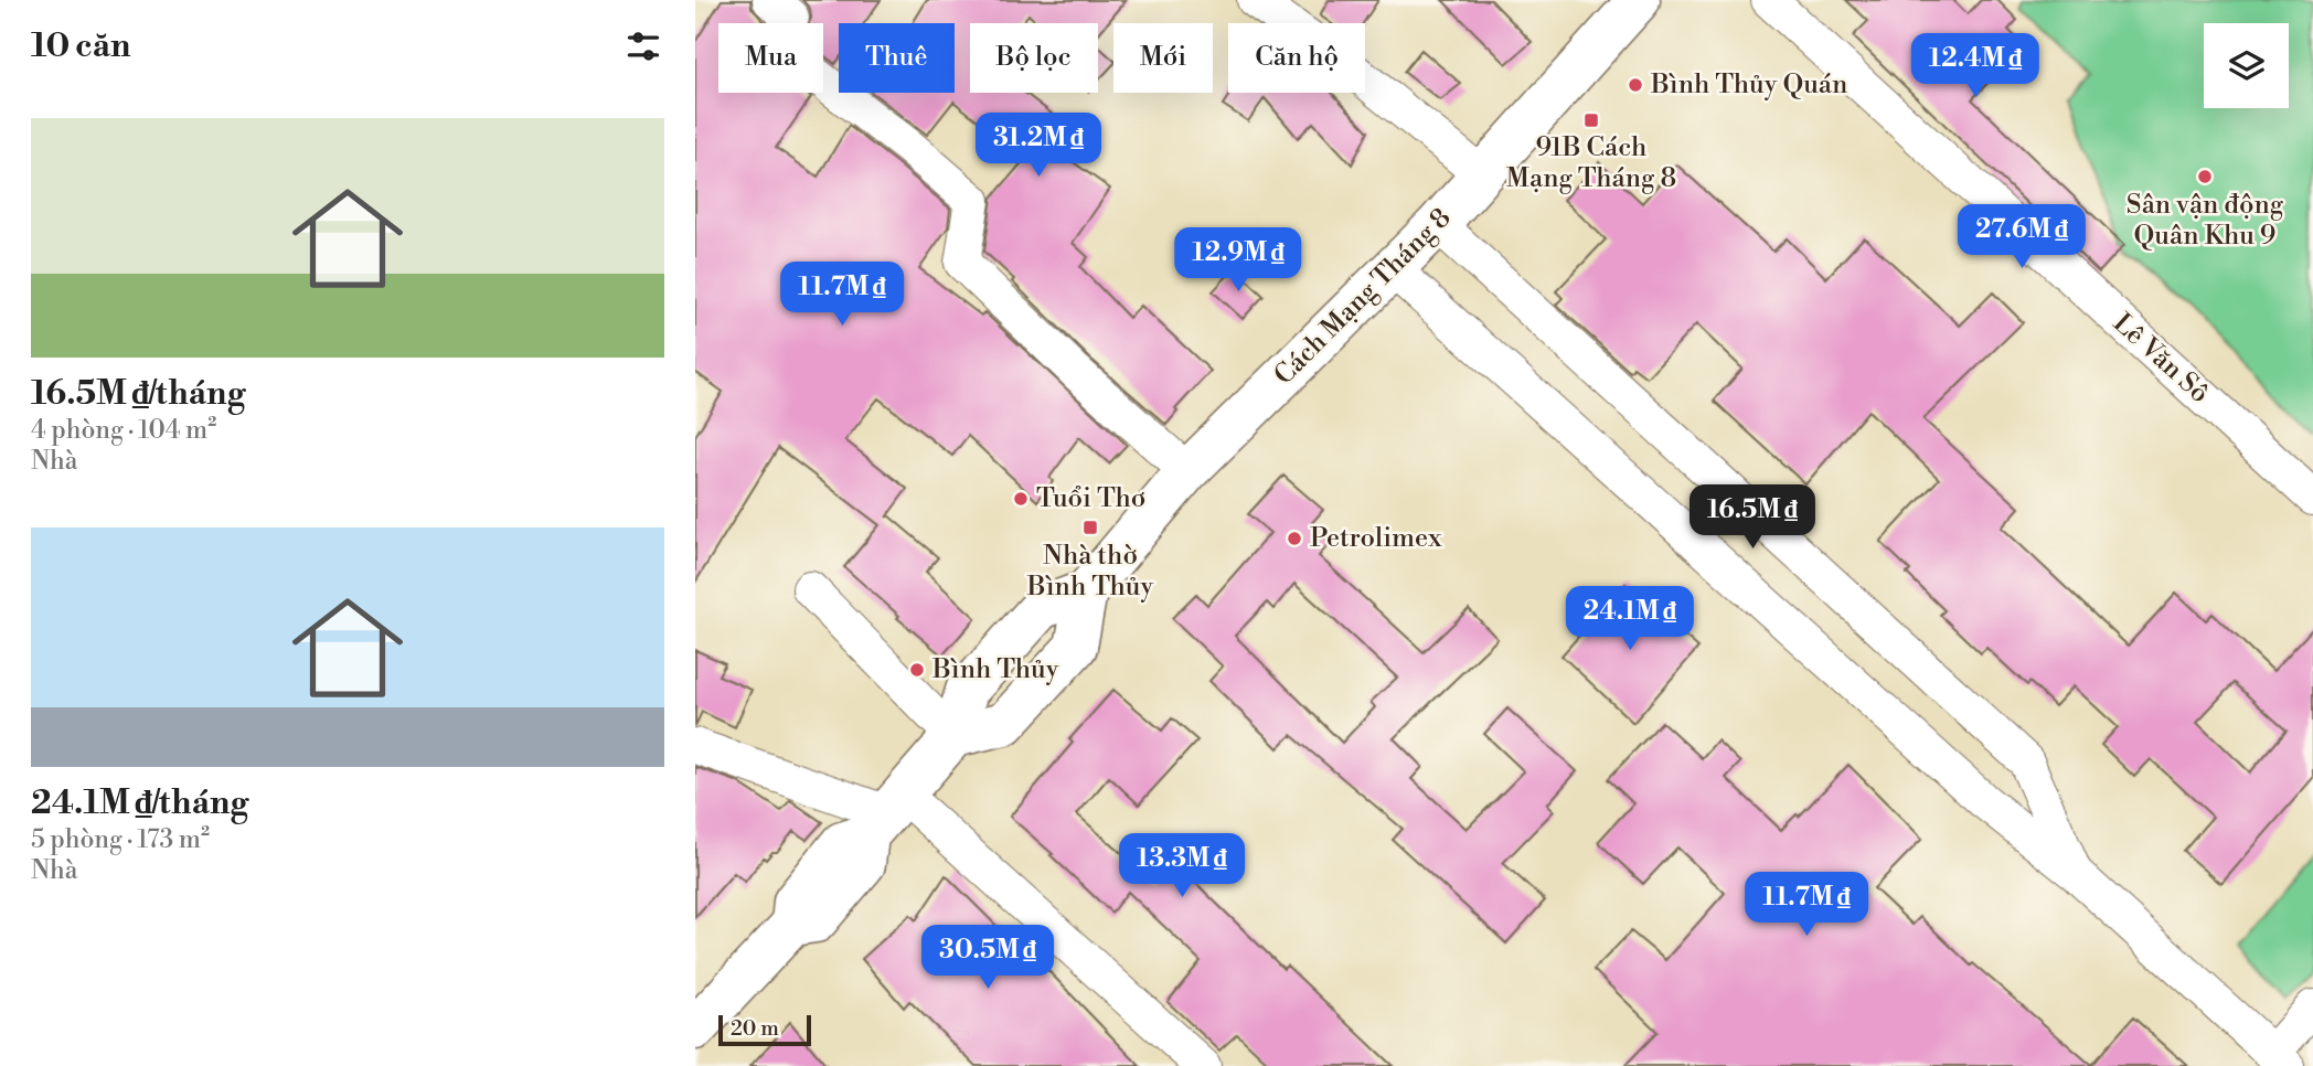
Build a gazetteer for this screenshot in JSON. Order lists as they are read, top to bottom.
{
  "streets": {
    "highway": ["Cách Mạng Tháng 8"],
    "street": ["Lê Văn Sô"]
  },
  "places": {
    "other": [
      "Bình Thủy Quán",
      "Sân vận động Quân Khu 9",
      "Tuổi Thơ",
      "Petrolimex",
      "Bình Thủy"
    ],
    "transit": ["91B Cách Mạng Tháng 8", "Nhà thờ Bình Thủy"]
  },
  "scale_bar": "20 m",
  "page": {
    "heading": "10 căn",
    "chip": [
      "Mua",
      "Thuê",
      "Bộ lọc",
      "Mới",
      "Căn hộ"
    ],
    "price": [
      "12.4M ₫",
      "31.2M ₫",
      "27.6M ₫",
      "12.9M ₫",
      "11.7M ₫",
      "16.5M ₫",
      "24.1M ₫",
      "13.3M ₫",
      "11.7M ₫",
      "30.5M ₫"
    ],
    "list": [
      {
        "name": "16.5M ₫/tháng",
        "note": "4 phòng · 104 m² · Nhà"
      },
      {
        "name": "24.1M ₫/tháng",
        "note": "5 phòng · 173 m² · Nhà"
      }
    ],
    "scale": "20 m"
  }
}
